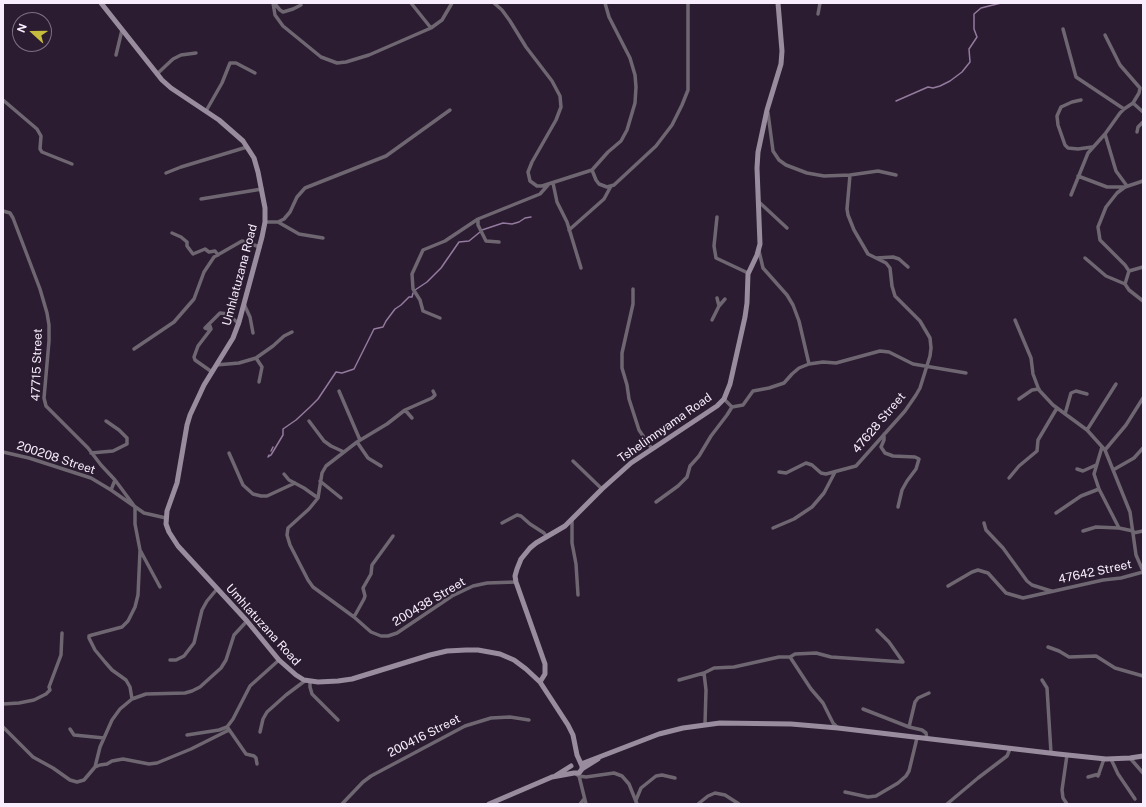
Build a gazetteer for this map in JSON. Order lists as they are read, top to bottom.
{
  "streets": {
    "street": [
      "Umhlatuzana Road",
      "47715 Street",
      "47628 Street",
      "Tshelimnyama Road",
      "200208 Street",
      "47642 Street",
      "200438 Street",
      "200416 Street"
    ]
  },
  "crossings": [
    ["Umhlatuzana Road", "Tshelimnyama Road"],
    ["Umhlatuzana Road", "200208 Street"],
    ["47715 Street", "200208 Street"],
    ["Tshelimnyama Road", "200438 Street"]
  ],
  "north": "left"
}
